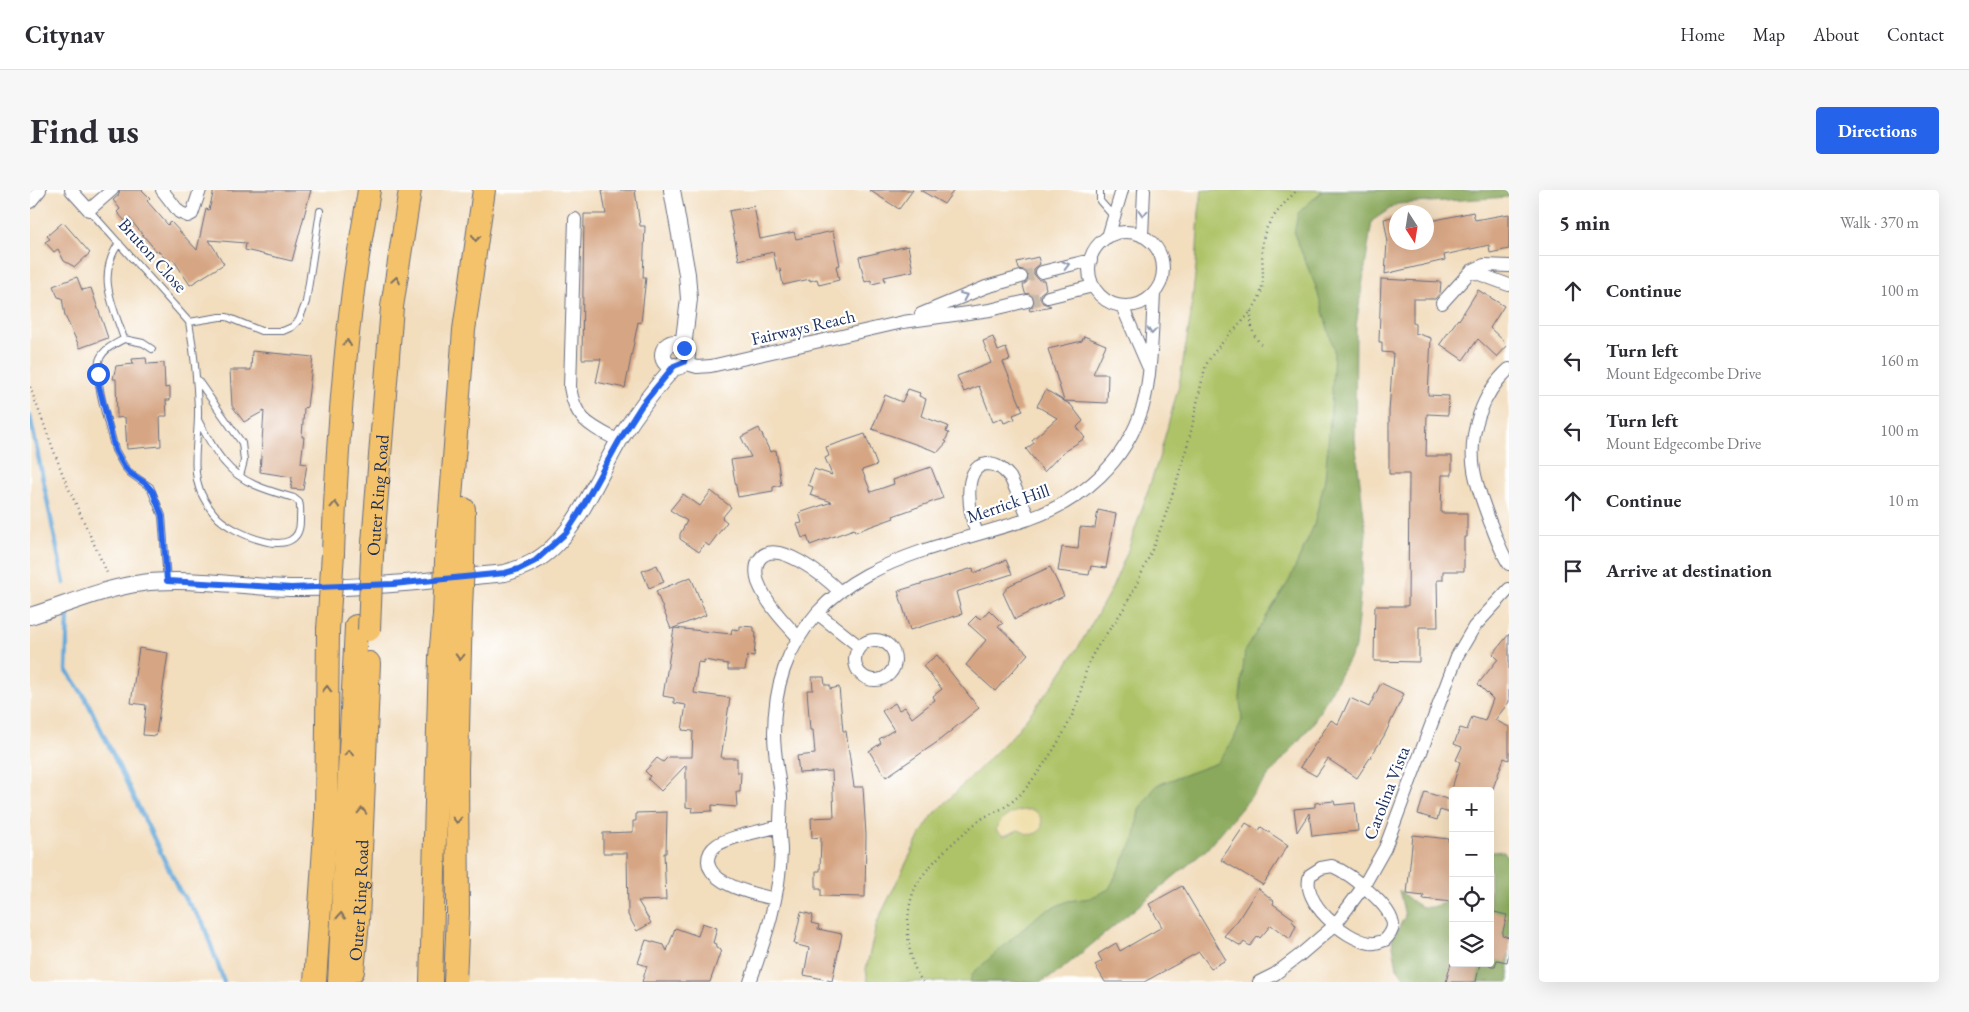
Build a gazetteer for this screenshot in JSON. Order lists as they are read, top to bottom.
{
  "streets": {
    "highway": ["Outer Ring Road"],
    "street": [
      "Bruton Close",
      "Fairways Reach",
      "Merrick Hill",
      "Carolina Vista"
    ]
  },
  "north": "bottom",
  "page": {
    "header": "Citynav",
    "nav": [
      "Home",
      "Map",
      "About",
      "Contact"
    ],
    "buttons": "Directions",
    "title": "Find us",
    "heading": ["5 min", "Walk · 370 m"],
    "list": [
      ["Continue", "100 m"],
      ["Turn left", "Mount Edgecombe Drive", "160 m"],
      ["Turn left", "Mount Edgecombe Drive", "100 m"],
      ["Continue", "10 m"],
      "Arrive at destination"
    ],
    "map_buttons": ["+", "−"]
  }
}
